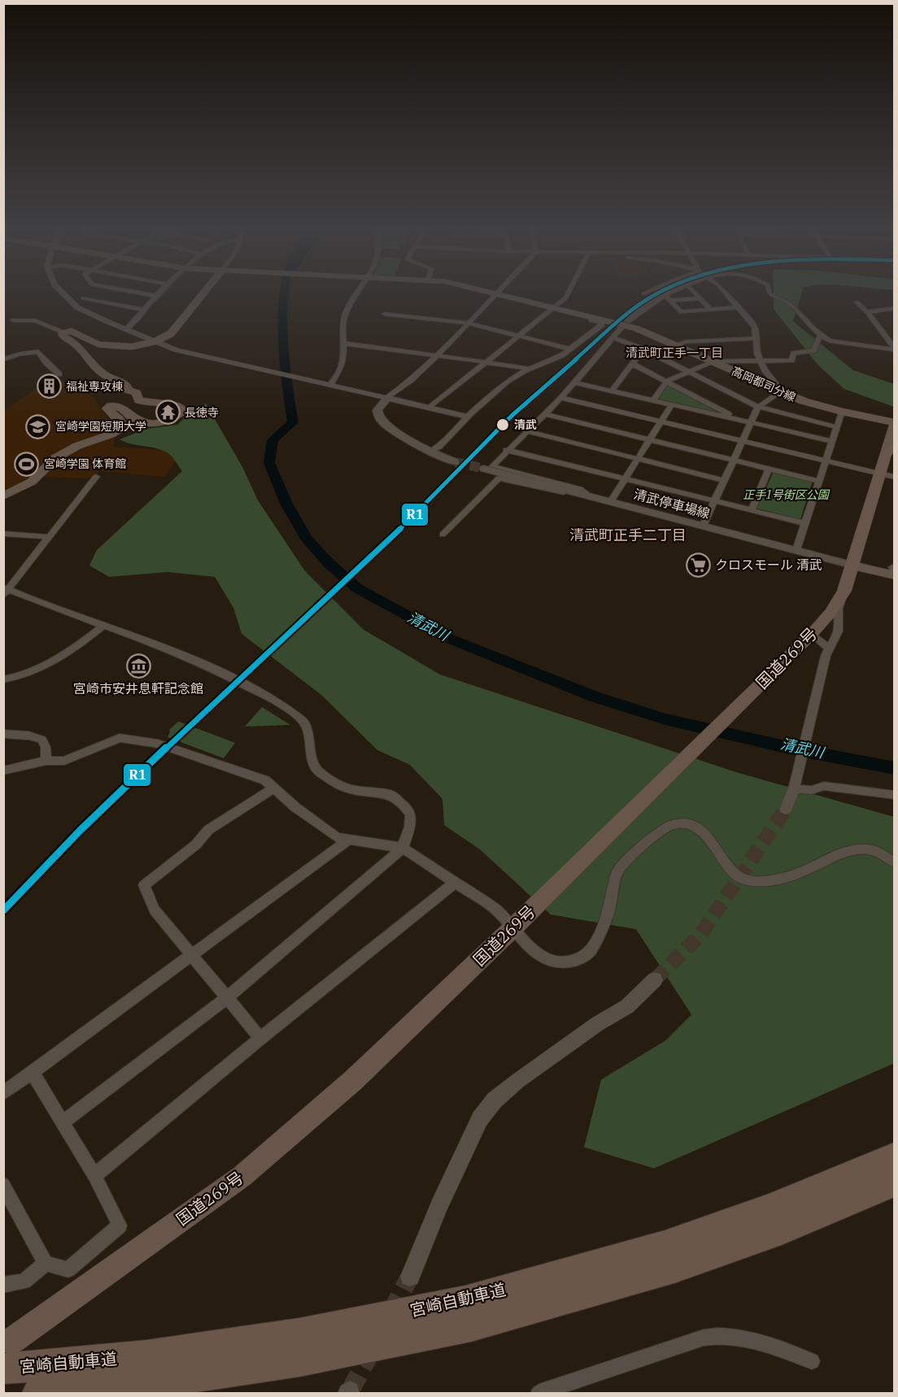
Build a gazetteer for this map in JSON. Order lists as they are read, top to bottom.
{
  "streets": {
    "highway": ["国道269号", "宮崎自動車道"],
    "main road": ["高岡都司分線", "清武停車場線"]
  },
  "crossings": [
    ["高岡都司分線", "国道269号"],
    ["清武停車場線", "国道269号"],
    ["国道269号", "宮崎自動車道"]
  ],
  "districts": ["清武町正手一丁目", "清武町正手二丁目"],
  "water": ["清武川"],
  "parks": ["正手1号街区公園"],
  "places": {
    "building": ["福祉専攻棟"],
    "temple": ["長徳寺"],
    "other": ["清武"],
    "school or university": ["宮崎学園短期大学"],
    "sports": ["宮崎学園 体育館"],
    "supermarket": ["クロスモール 清武"],
    "museum": ["宮崎市安井息軒記念館"]
  },
  "lines": ["transit line R1"]
}
